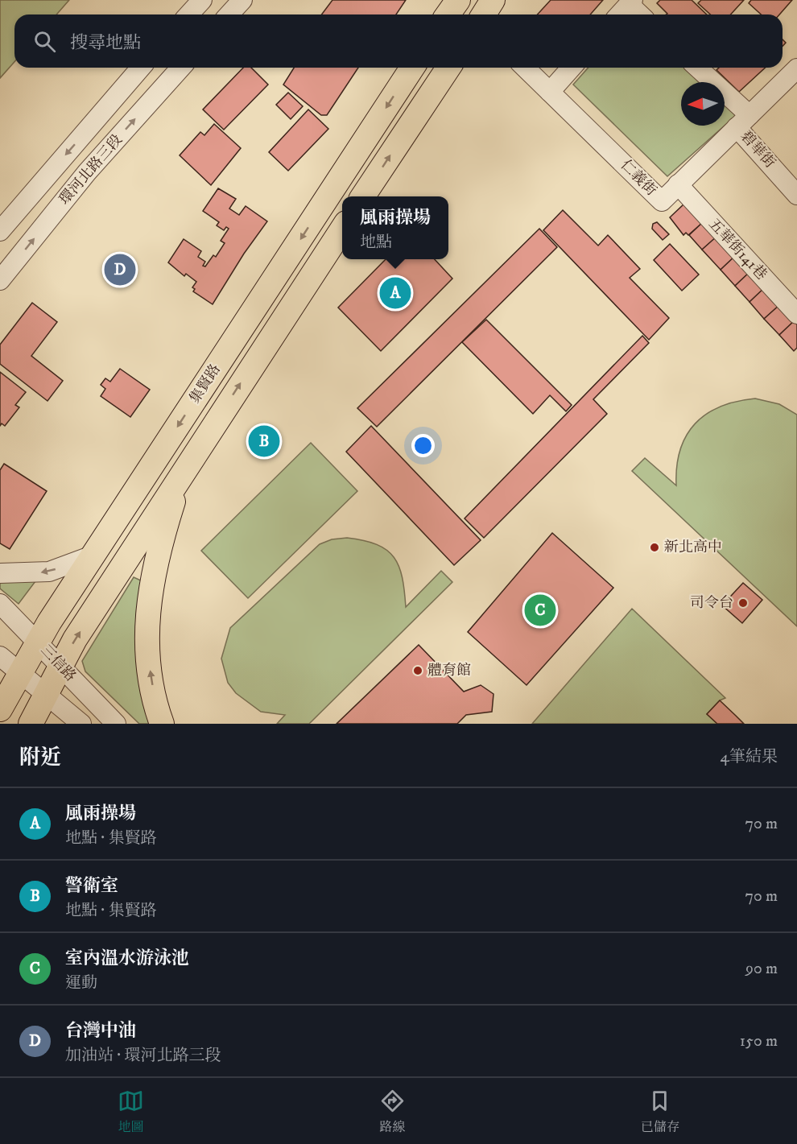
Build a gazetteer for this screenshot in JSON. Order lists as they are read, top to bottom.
{
  "streets": {
    "main road": ["集賢路"],
    "street": [
      "碧華街",
      "環河北路三段",
      "仁義街",
      "五華街141巷",
      "三信路"
    ]
  },
  "crossings": [
    ["碧華街", "仁義街"],
    ["仁義街", "五華街141巷"],
    ["集賢路", "三信路"]
  ],
  "places": ["新北高中", "司令台", "體育館"],
  "north": "left",
  "page": {
    "search": "搜尋地點",
    "popup": ["風雨操場", "地點"],
    "pins": [
      "D",
      "A",
      "B",
      "C"
    ],
    "heading": ["附近", "4筆結果"],
    "list": [
      {
        "mark": "A",
        "name": "風雨操場",
        "note": "地點 · 集賢路",
        "value": "70 m"
      },
      {
        "mark": "B",
        "name": "警衛室",
        "note": "地點 · 集賢路",
        "value": "70 m"
      },
      {
        "mark": "C",
        "name": "室內溫水游泳池",
        "note": "運動",
        "value": "90 m"
      },
      {
        "mark": "D",
        "name": "台灣中油",
        "note": "加油站 · 環河北路三段",
        "value": "150 m"
      }
    ],
    "nav": ["地圖", "路線", "已儲存"]
  }
}
